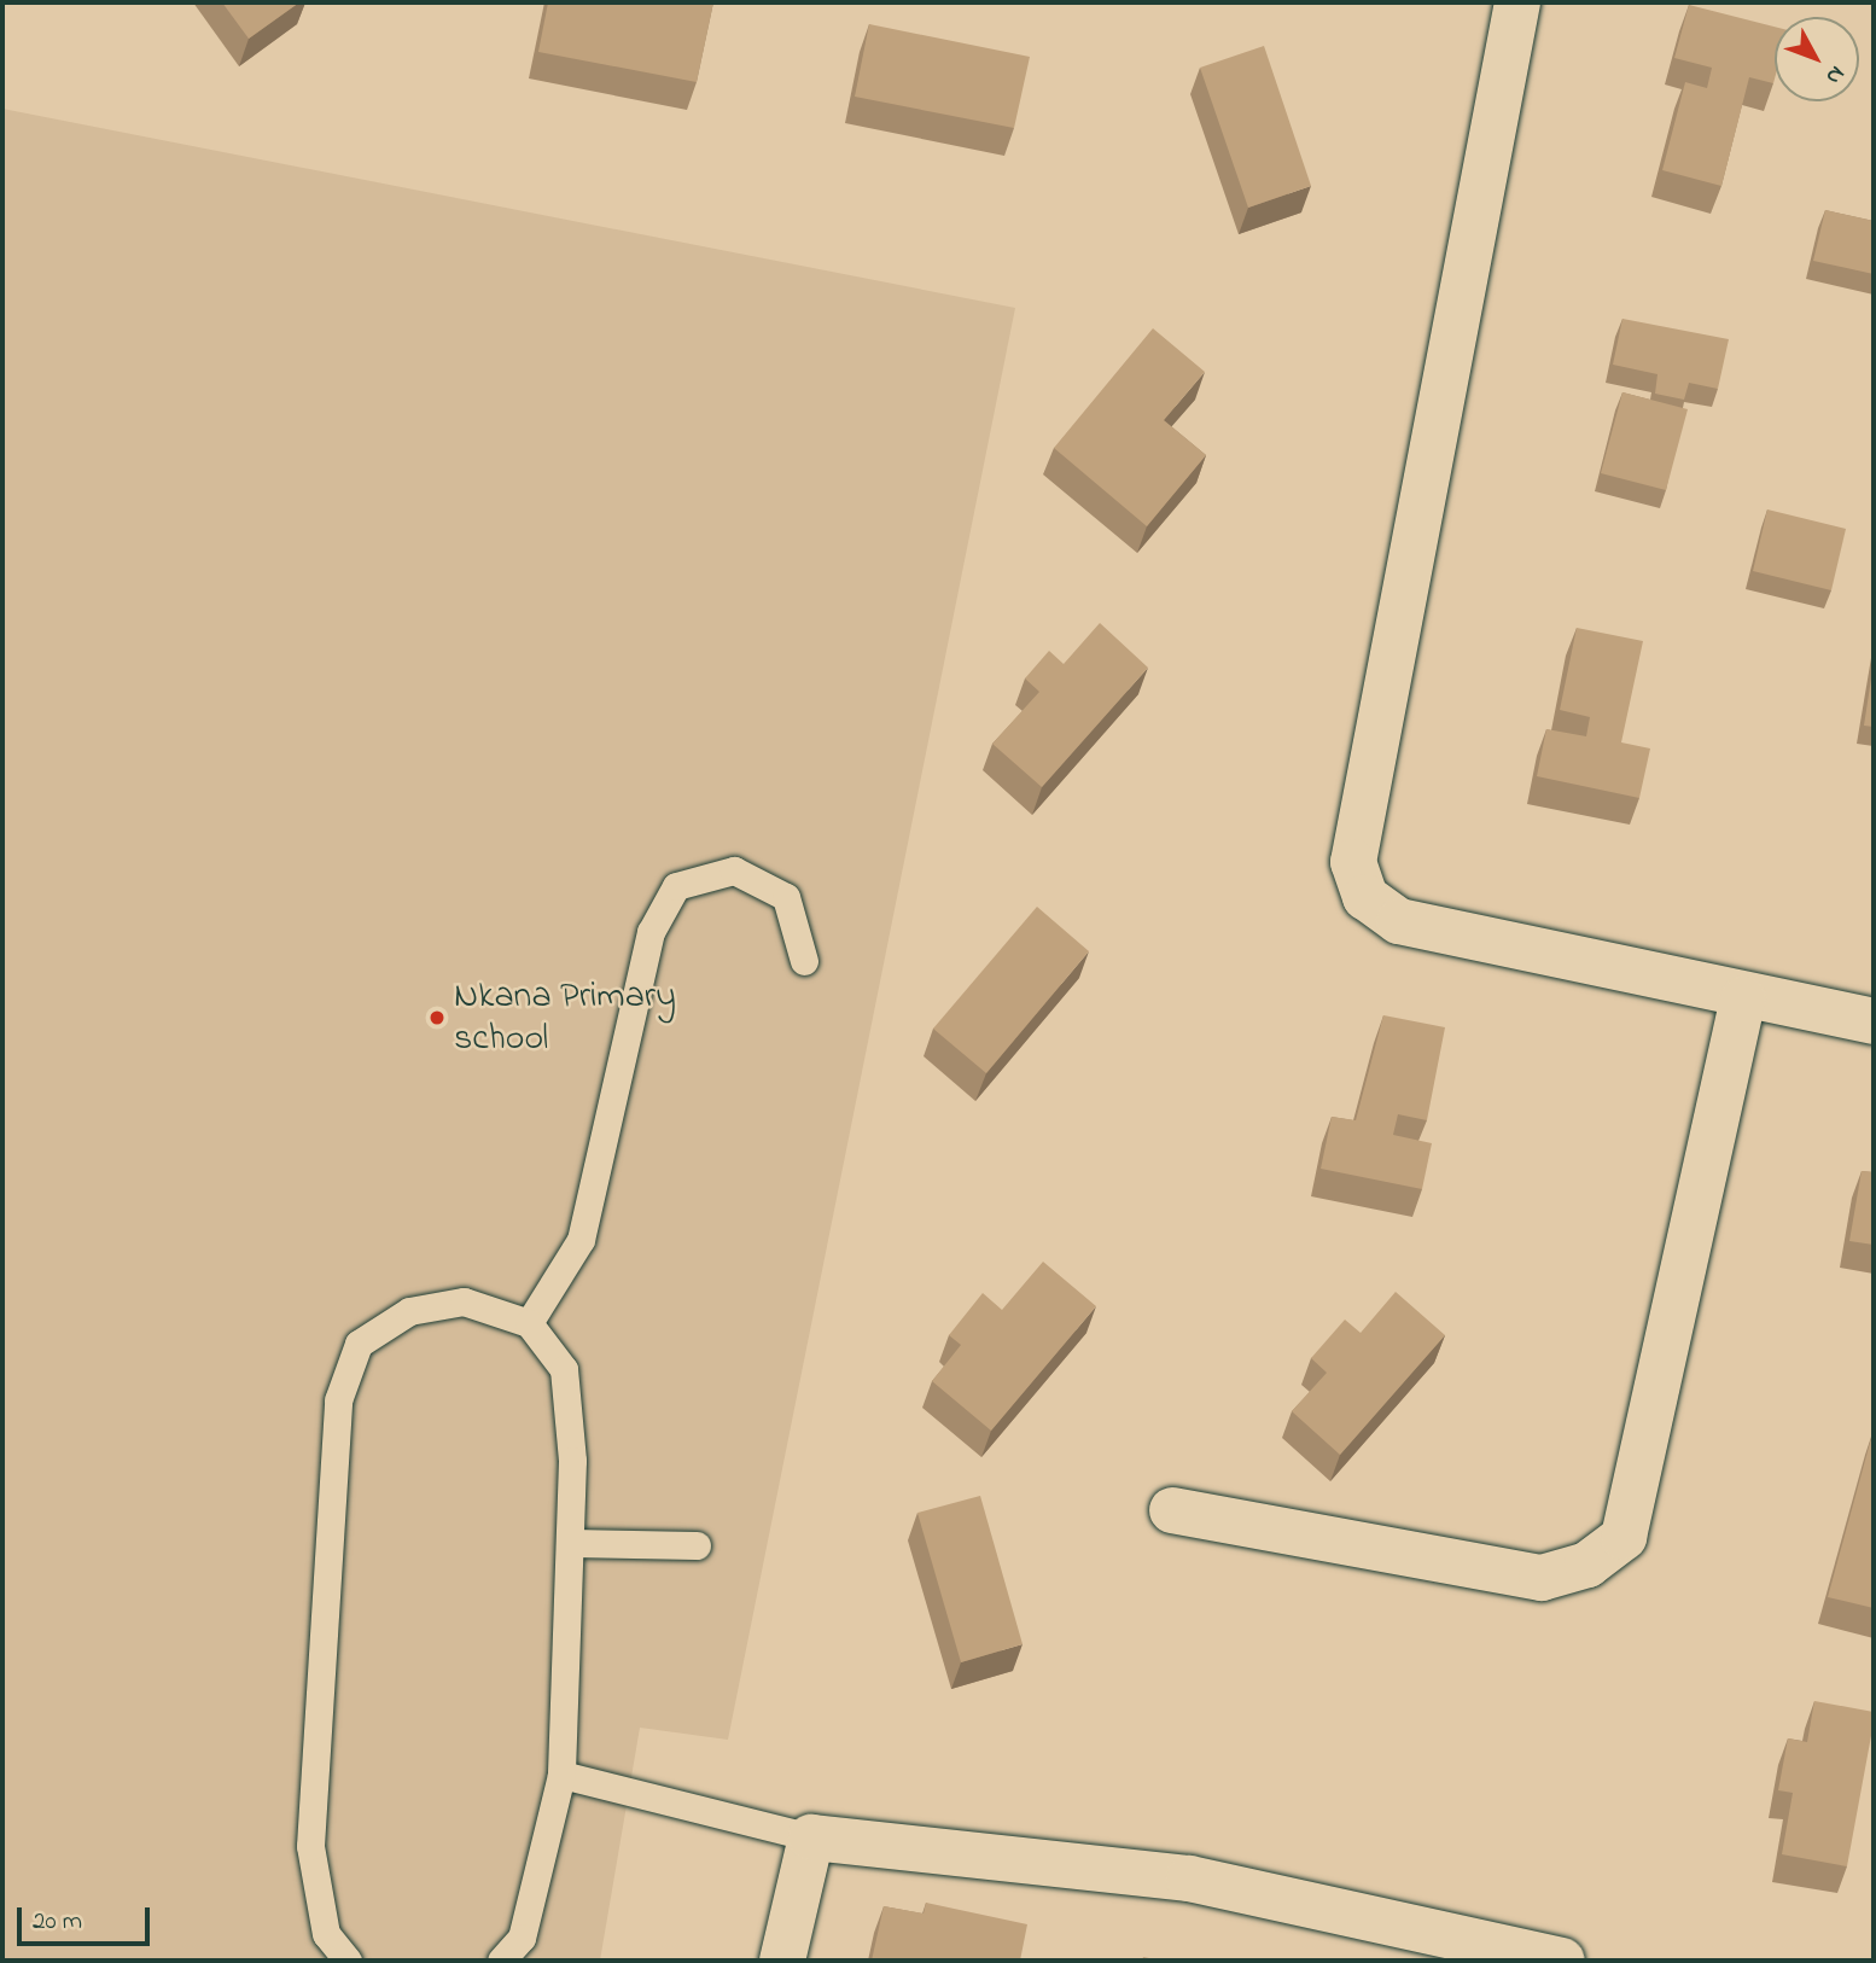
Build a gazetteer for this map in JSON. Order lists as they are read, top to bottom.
{
  "places": ["Nkana Primary school"],
  "scale_bar": "20 m",
  "north": "bottom right"
}
